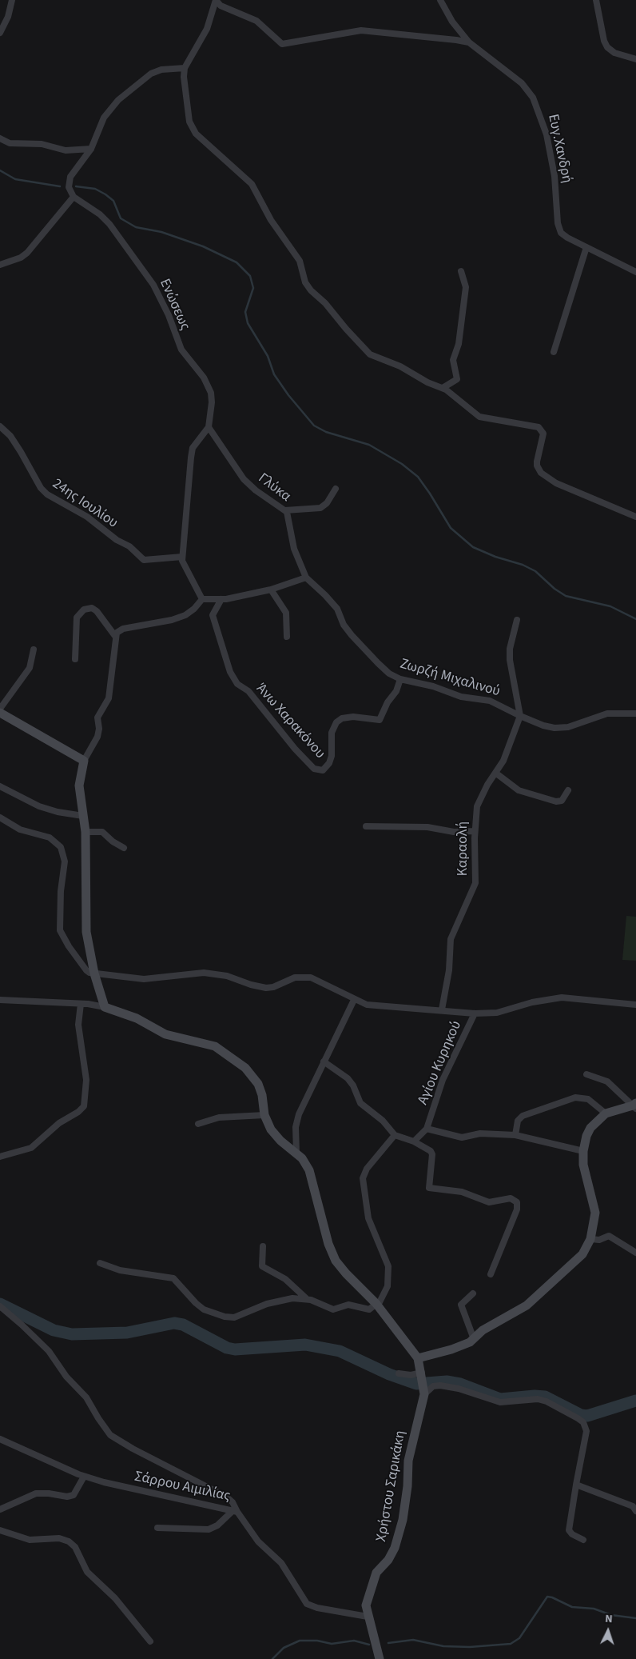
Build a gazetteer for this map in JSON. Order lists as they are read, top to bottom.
{
  "streets": {
    "main road": ["Χρήστου Σαρικάκη"],
    "street": [
      "Ευγ.Χανδρή",
      "Ενώσεως",
      "Γλύκα",
      "24ης Ιουλίου",
      "Ζωρζή Μιχαλινού",
      "Άνω Χαρακόνου",
      "Καραολή",
      "Αγίου Κυρηκού",
      "Σάρρου Αιμιλίας"
    ]
  },
  "crossings": [
    ["Ενώσεως", "Γλύκα"],
    ["Γλύκα", "Ζωρζή Μιχαλινού"],
    ["Ζωρζή Μιχαλινού", "Άνω Χαρακόνου"],
    ["Ζωρζή Μιχαλινού", "Καραολή"],
    ["Χρήστου Σαρικάκη", "Σάρρου Αιμιλίας"]
  ],
  "north": "top"
}
